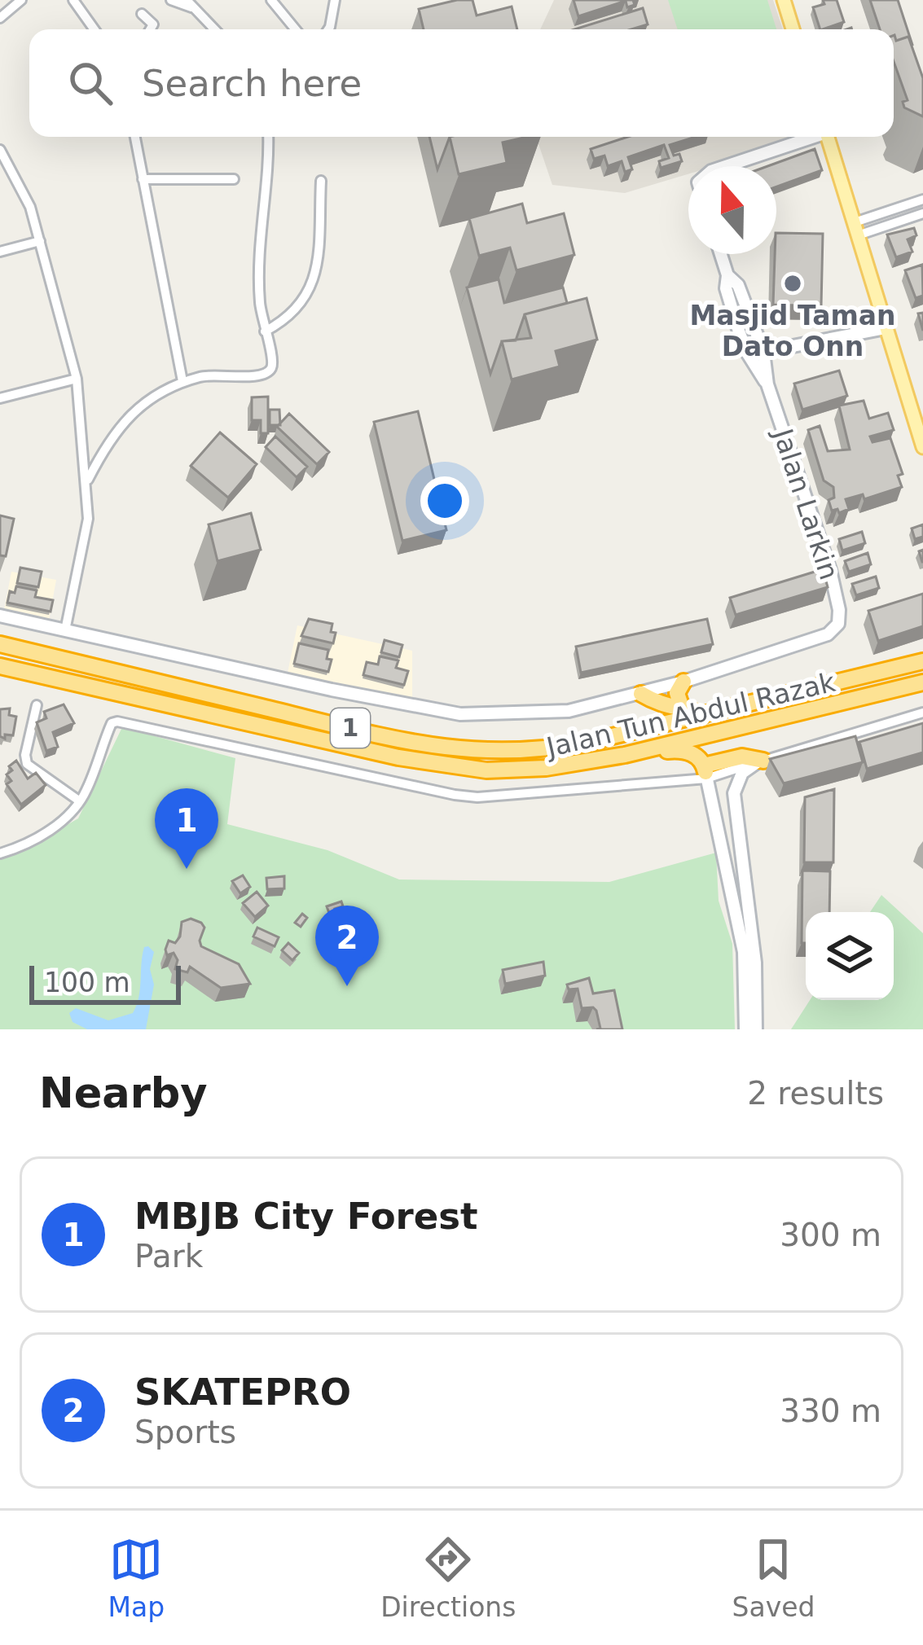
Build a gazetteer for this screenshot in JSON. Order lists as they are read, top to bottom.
{
  "streets": {
    "highway": ["Jalan Tun Abdul Razak", "1"],
    "street": ["Jalan Larkin"]
  },
  "places": ["Masjid Taman Dato Onn"],
  "scale_bar": "100 m",
  "north": "top",
  "page": {
    "search": "Search here",
    "pins": ["1", "2"],
    "scale": "100 m",
    "heading": ["Nearby", "2 results"],
    "list": [
      {
        "mark": "1",
        "name": "MBJB City Forest",
        "note": "Park",
        "value": "300 m"
      },
      {
        "mark": "2",
        "name": "SKATEPRO",
        "note": "Sports",
        "value": "330 m"
      }
    ],
    "nav": ["Map", "Directions", "Saved"]
  }
}
